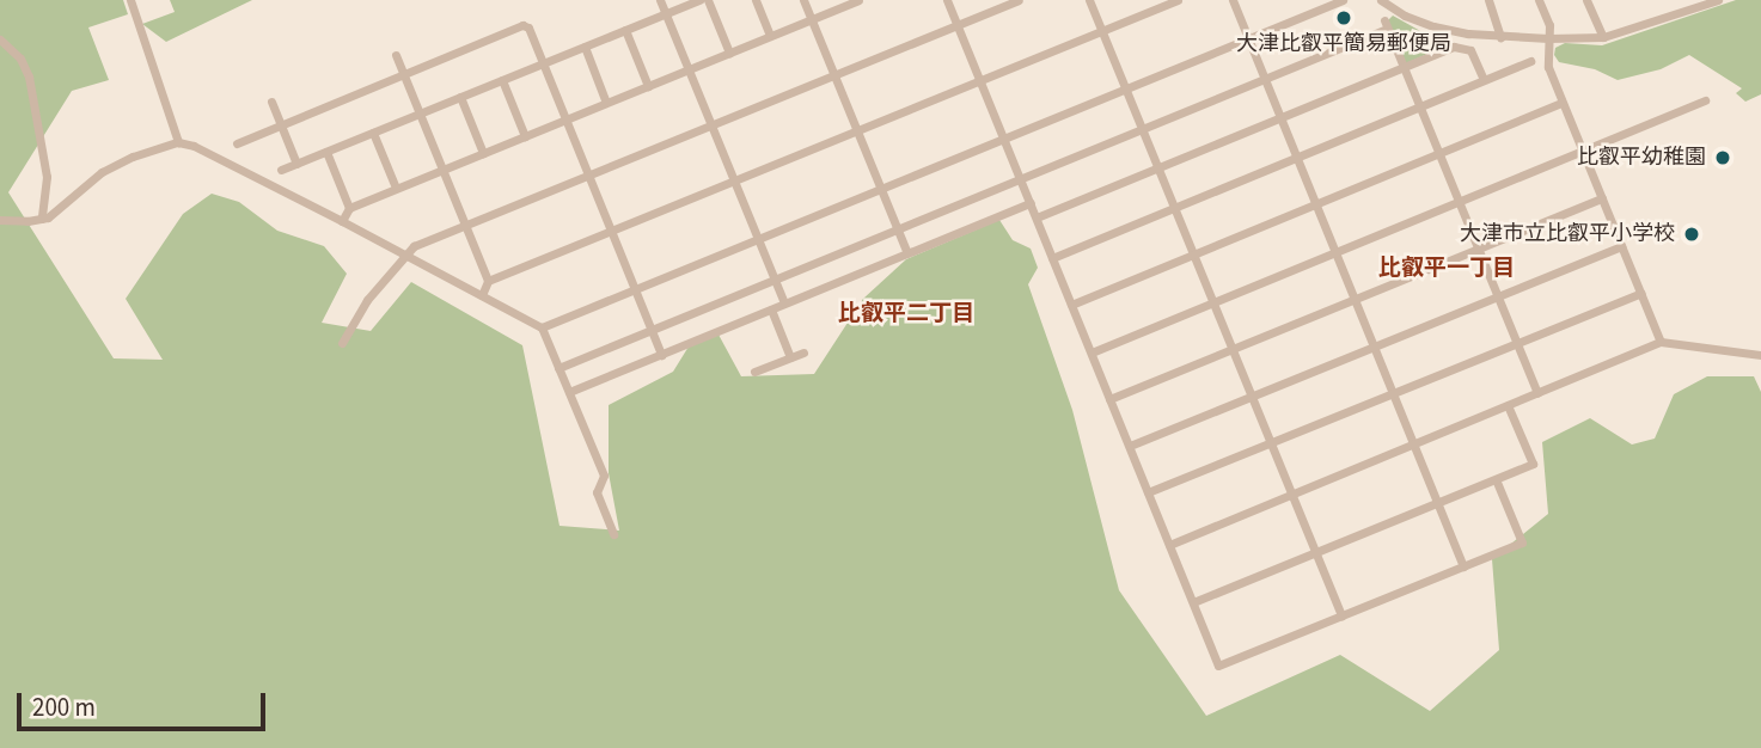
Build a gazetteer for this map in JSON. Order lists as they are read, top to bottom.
{
  "districts": ["比叡平一丁目", "比叡平二丁目"],
  "places": ["大津比叡平簡易郵便局", "比叡平幼稚園", "大津市立比叡平小学校"],
  "scale_bar": "200 m"
}
